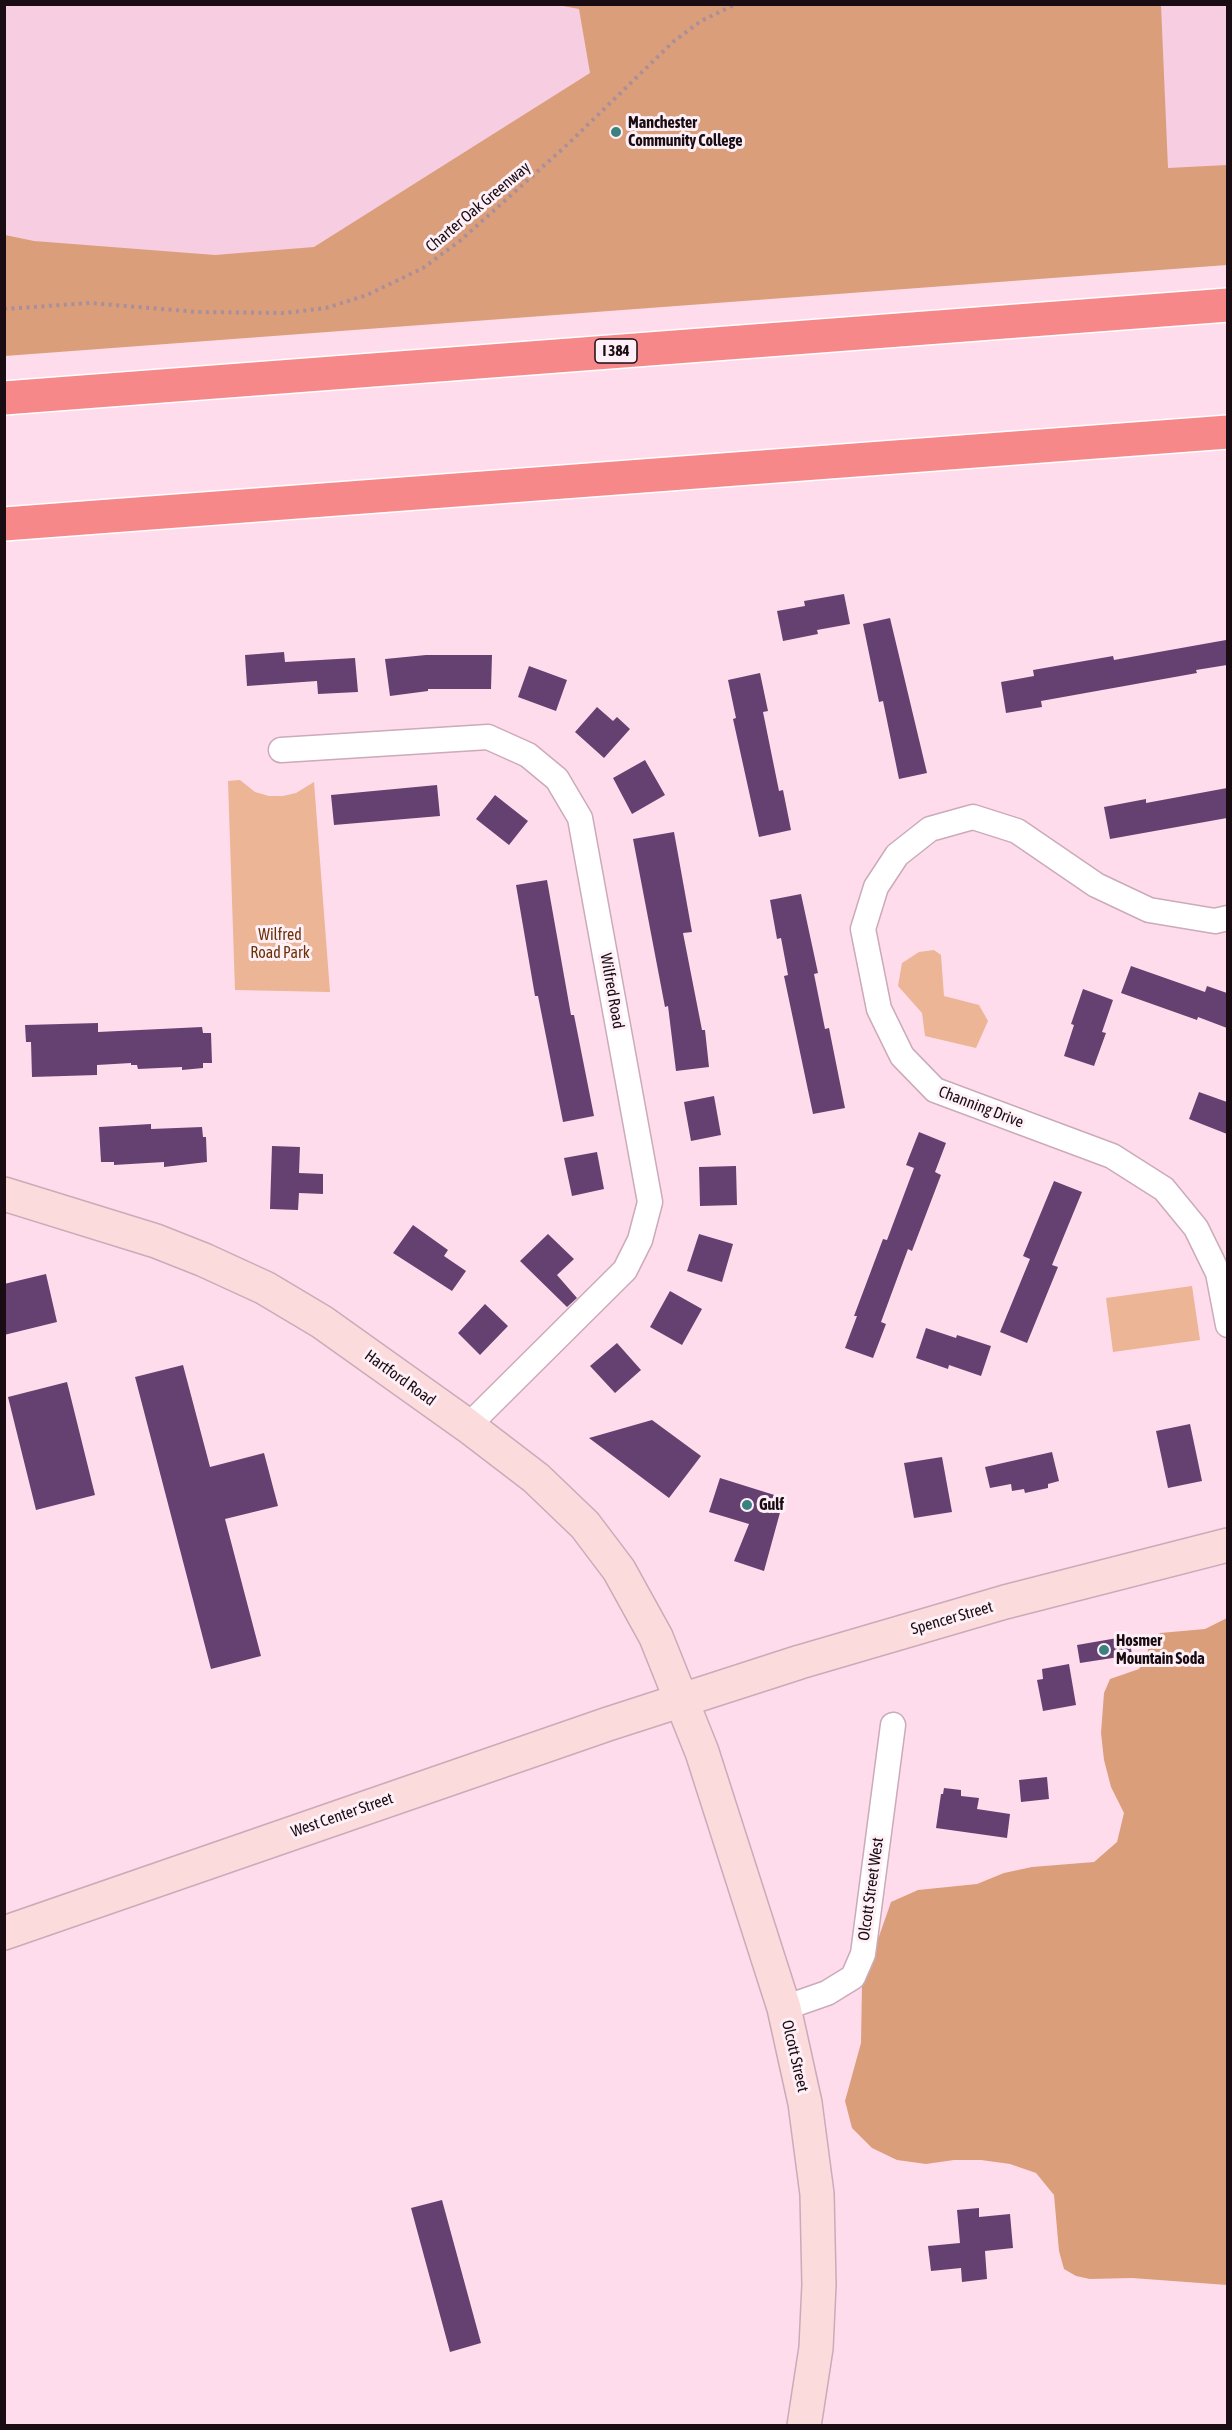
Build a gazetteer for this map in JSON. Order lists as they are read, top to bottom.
{
  "streets": {
    "highway": ["I 384"],
    "main road": [
      "Hartford Road",
      "Spencer Street",
      "West Center Street",
      "Olcott Street"
    ],
    "street": ["Wilfred Road", "Channing Drive", "Olcott Street West"],
    "path": ["Charter Oak Greenway"]
  },
  "crossings": [
    ["Wilfred Road", "Hartford Road"],
    ["Hartford Road", "Spencer Street"],
    ["Hartford Road", "West Center Street"],
    ["Hartford Road", "Olcott Street"],
    ["Spencer Street", "West Center Street"],
    ["Spencer Street", "Olcott Street"],
    ["West Center Street", "Olcott Street"],
    ["Olcott Street West", "Olcott Street"]
  ],
  "parks": ["Wilfred Road Park"],
  "places": ["Manchester Community College", "Gulf", "Hosmer Mountain Soda"]
}
